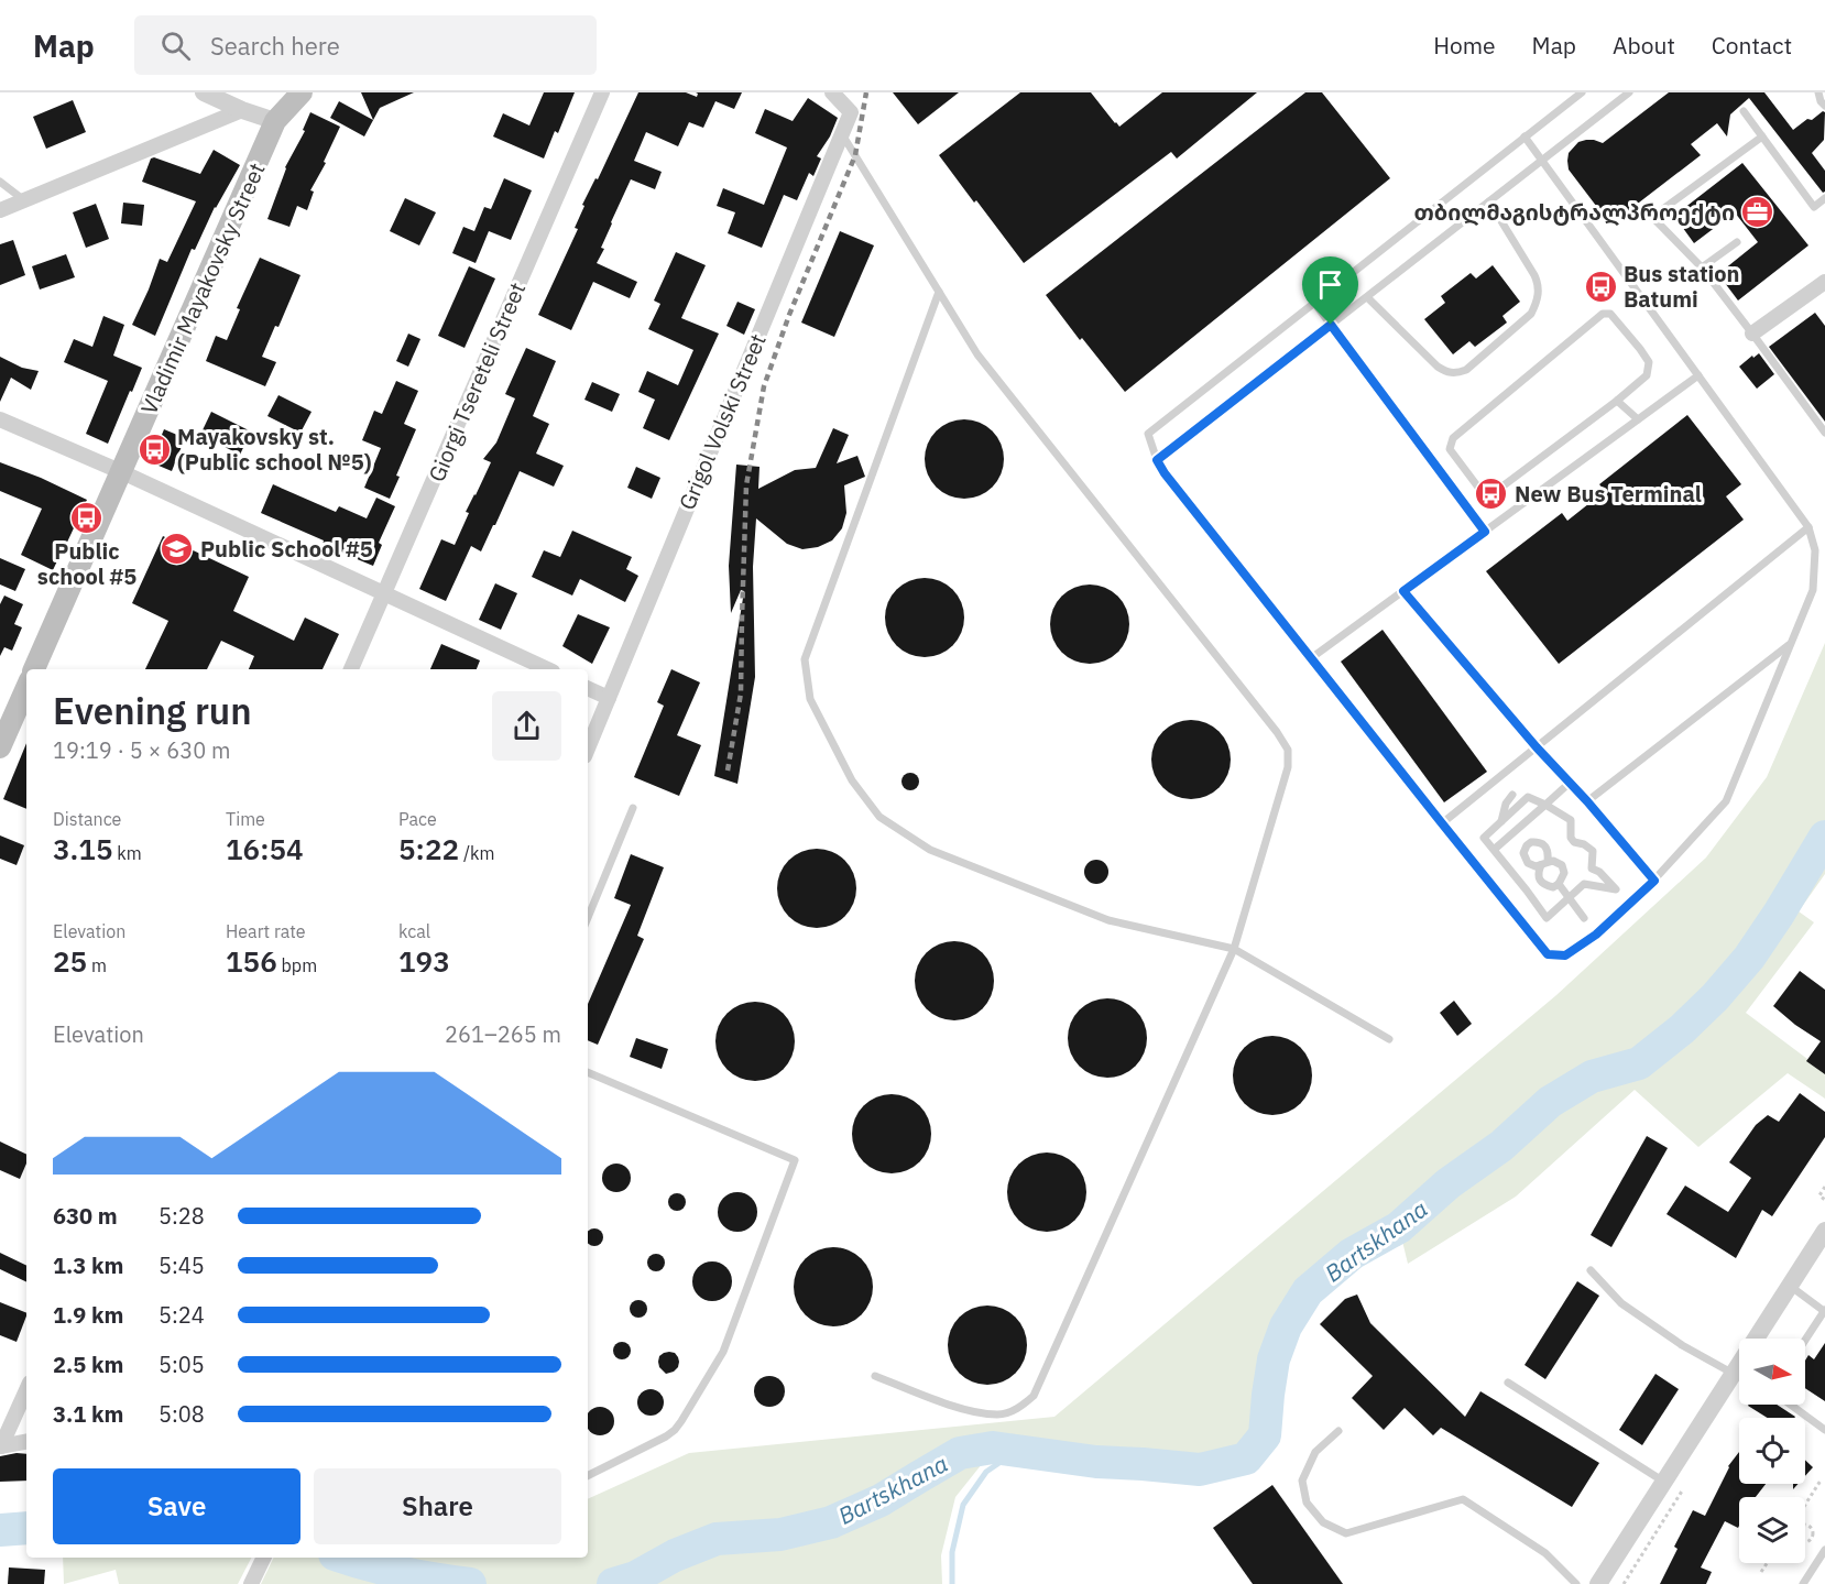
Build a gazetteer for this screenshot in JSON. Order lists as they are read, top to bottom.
{
  "streets": {
    "main road": ["Vladimir Mayakovsky Street"],
    "street": ["Giorgi Tsereteli Street", "Grigol Volski Street"]
  },
  "water": ["Bartskhana"],
  "places": {
    "office": ["თბილმაგისტრალპროექტი"],
    "bus stop": [
      "Bus station Batumi",
      "Mayakovsky st. (Public school №5)",
      "New Bus Terminal",
      "Public school #5"
    ],
    "school or university": ["Public School #5"]
  },
  "north": "right",
  "page": {
    "header": "Map",
    "search": "Search here",
    "nav": [
      "Home",
      "Map",
      "About",
      "Contact"
    ],
    "heading": ["Evening run", "19:19 · 5 × 630 m"],
    "stats": [
      ["Distance", "3.15 km"],
      ["Time", "16:54"],
      ["Pace", "5:22 /km"],
      ["Elevation", "25 m"],
      ["Heart rate", "156 bpm"],
      ["kcal", "193"]
    ],
    "chart": ["Elevation", "261–265 m"],
    "list": [
      {
        "name": "630 m",
        "note": "5:28"
      },
      {
        "name": "1.3 km",
        "note": "5:45"
      },
      {
        "name": "1.9 km",
        "note": "5:24"
      },
      {
        "name": "2.5 km",
        "note": "5:05"
      },
      {
        "name": "3.1 km",
        "note": "5:08"
      }
    ],
    "buttons": ["Save", "Share"]
  }
}
